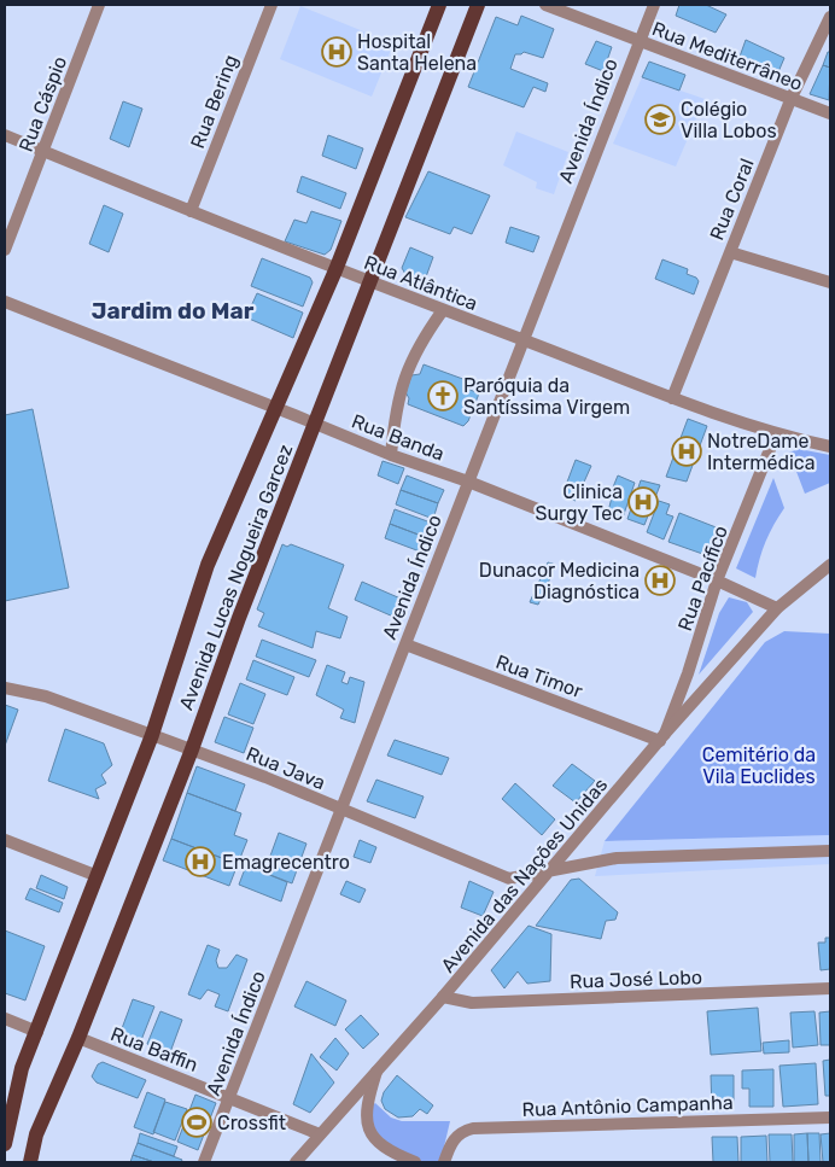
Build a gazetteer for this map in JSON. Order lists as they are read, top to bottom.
{
  "streets": {
    "main road": ["Avenida Lucas Nogueira Garcez"],
    "street": [
      "Rua Mediterrâneo",
      "Rua Bering",
      "Rua Cáspio",
      "Avenida Índico",
      "Rua Coral",
      "Rua Atlântica",
      "Rua Banda",
      "Rua Pacífico",
      "Rua Timor",
      "Rua Java",
      "Avenida das Nações Unidas",
      "Rua José Lobo",
      "Rua Baffin",
      "Rua Antônio Campanha"
    ]
  },
  "crossings": [
    ["Rua Mediterrâneo", "Avenida Índico"],
    ["Rua Mediterrâneo", "Rua Coral"],
    ["Rua Bering", "Rua Atlântica"],
    ["Rua Cáspio", "Rua Atlântica"],
    ["Avenida Índico", "Rua Atlântica"],
    ["Avenida Índico", "Rua Banda"],
    ["Avenida Índico", "Rua Timor"],
    ["Avenida Índico", "Rua Java"],
    ["Avenida Índico", "Rua Baffin"],
    ["Rua Coral", "Rua Atlântica"],
    ["Rua Atlântica", "Avenida Lucas Nogueira Garcez"],
    ["Rua Atlântica", "Rua Pacífico"],
    ["Rua Banda", "Avenida Lucas Nogueira Garcez"],
    ["Rua Banda", "Rua Pacífico"],
    ["Rua Banda", "Avenida das Nações Unidas"],
    ["Avenida Lucas Nogueira Garcez", "Rua Java"],
    ["Avenida Lucas Nogueira Garcez", "Rua Baffin"],
    ["Rua Pacífico", "Rua Timor"],
    ["Rua Pacífico", "Avenida das Nações Unidas"],
    ["Rua Timor", "Avenida das Nações Unidas"],
    ["Rua Java", "Avenida das Nações Unidas"],
    ["Avenida das Nações Unidas", "Rua José Lobo"],
    ["Avenida das Nações Unidas", "Rua Baffin"]
  ],
  "districts": ["Jardim do Mar"],
  "parks": ["Cemitério da Vila Euclides"],
  "places": {
    "hospital": [
      "Hospital Santa Helena",
      "NotreDame Intermédica",
      "Clinica Surgy Tec",
      "Dunacor Medicina Diagnóstica",
      "Emagrecentro"
    ],
    "school or university": ["Colégio Villa Lobos"],
    "church": ["Paróquia da Santíssima Virgem"],
    "sports": ["Crossfit"]
  }
}
